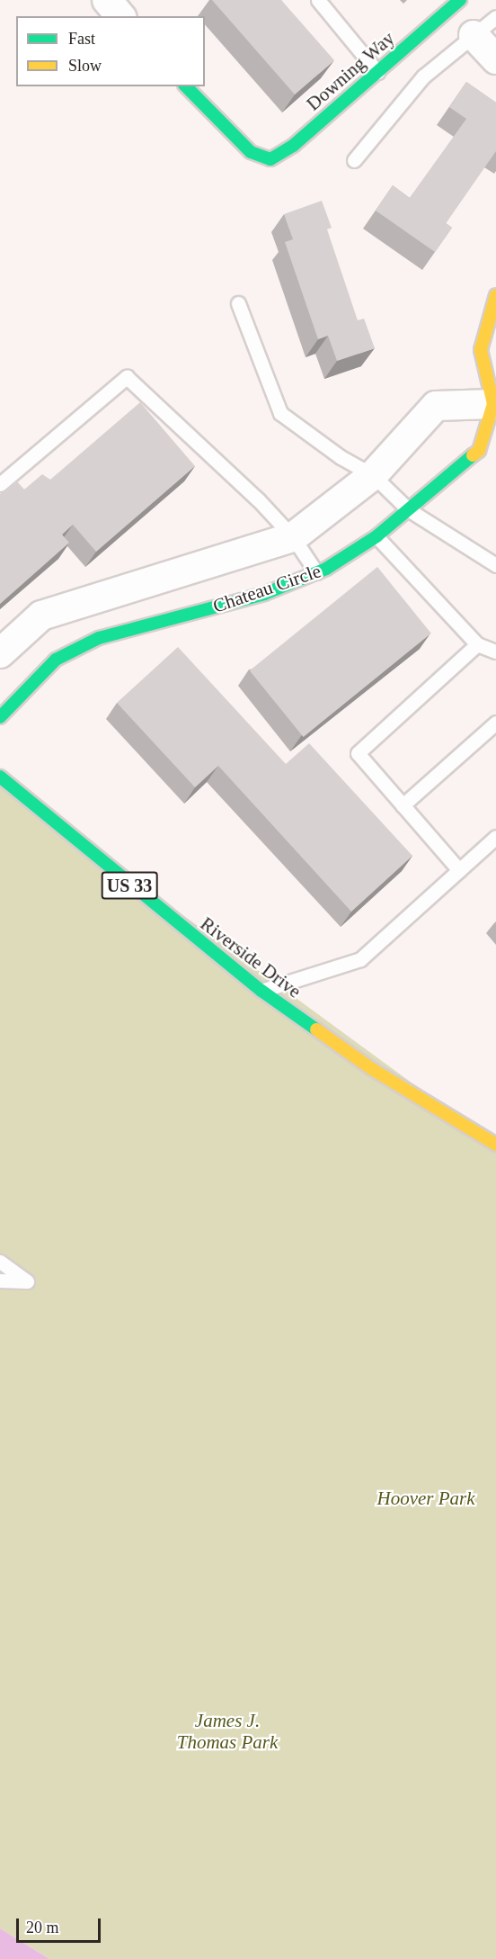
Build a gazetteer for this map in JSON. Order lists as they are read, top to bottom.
{
  "streets": {
    "street": [
      "Downing Way",
      "Chateau Circle",
      "US 33",
      "Riverside Drive"
    ]
  },
  "parks": ["Hoover Park", "James J. Thomas Park"],
  "legend": ["Fast", "Slow"],
  "scale_bar": "20 m"
}
